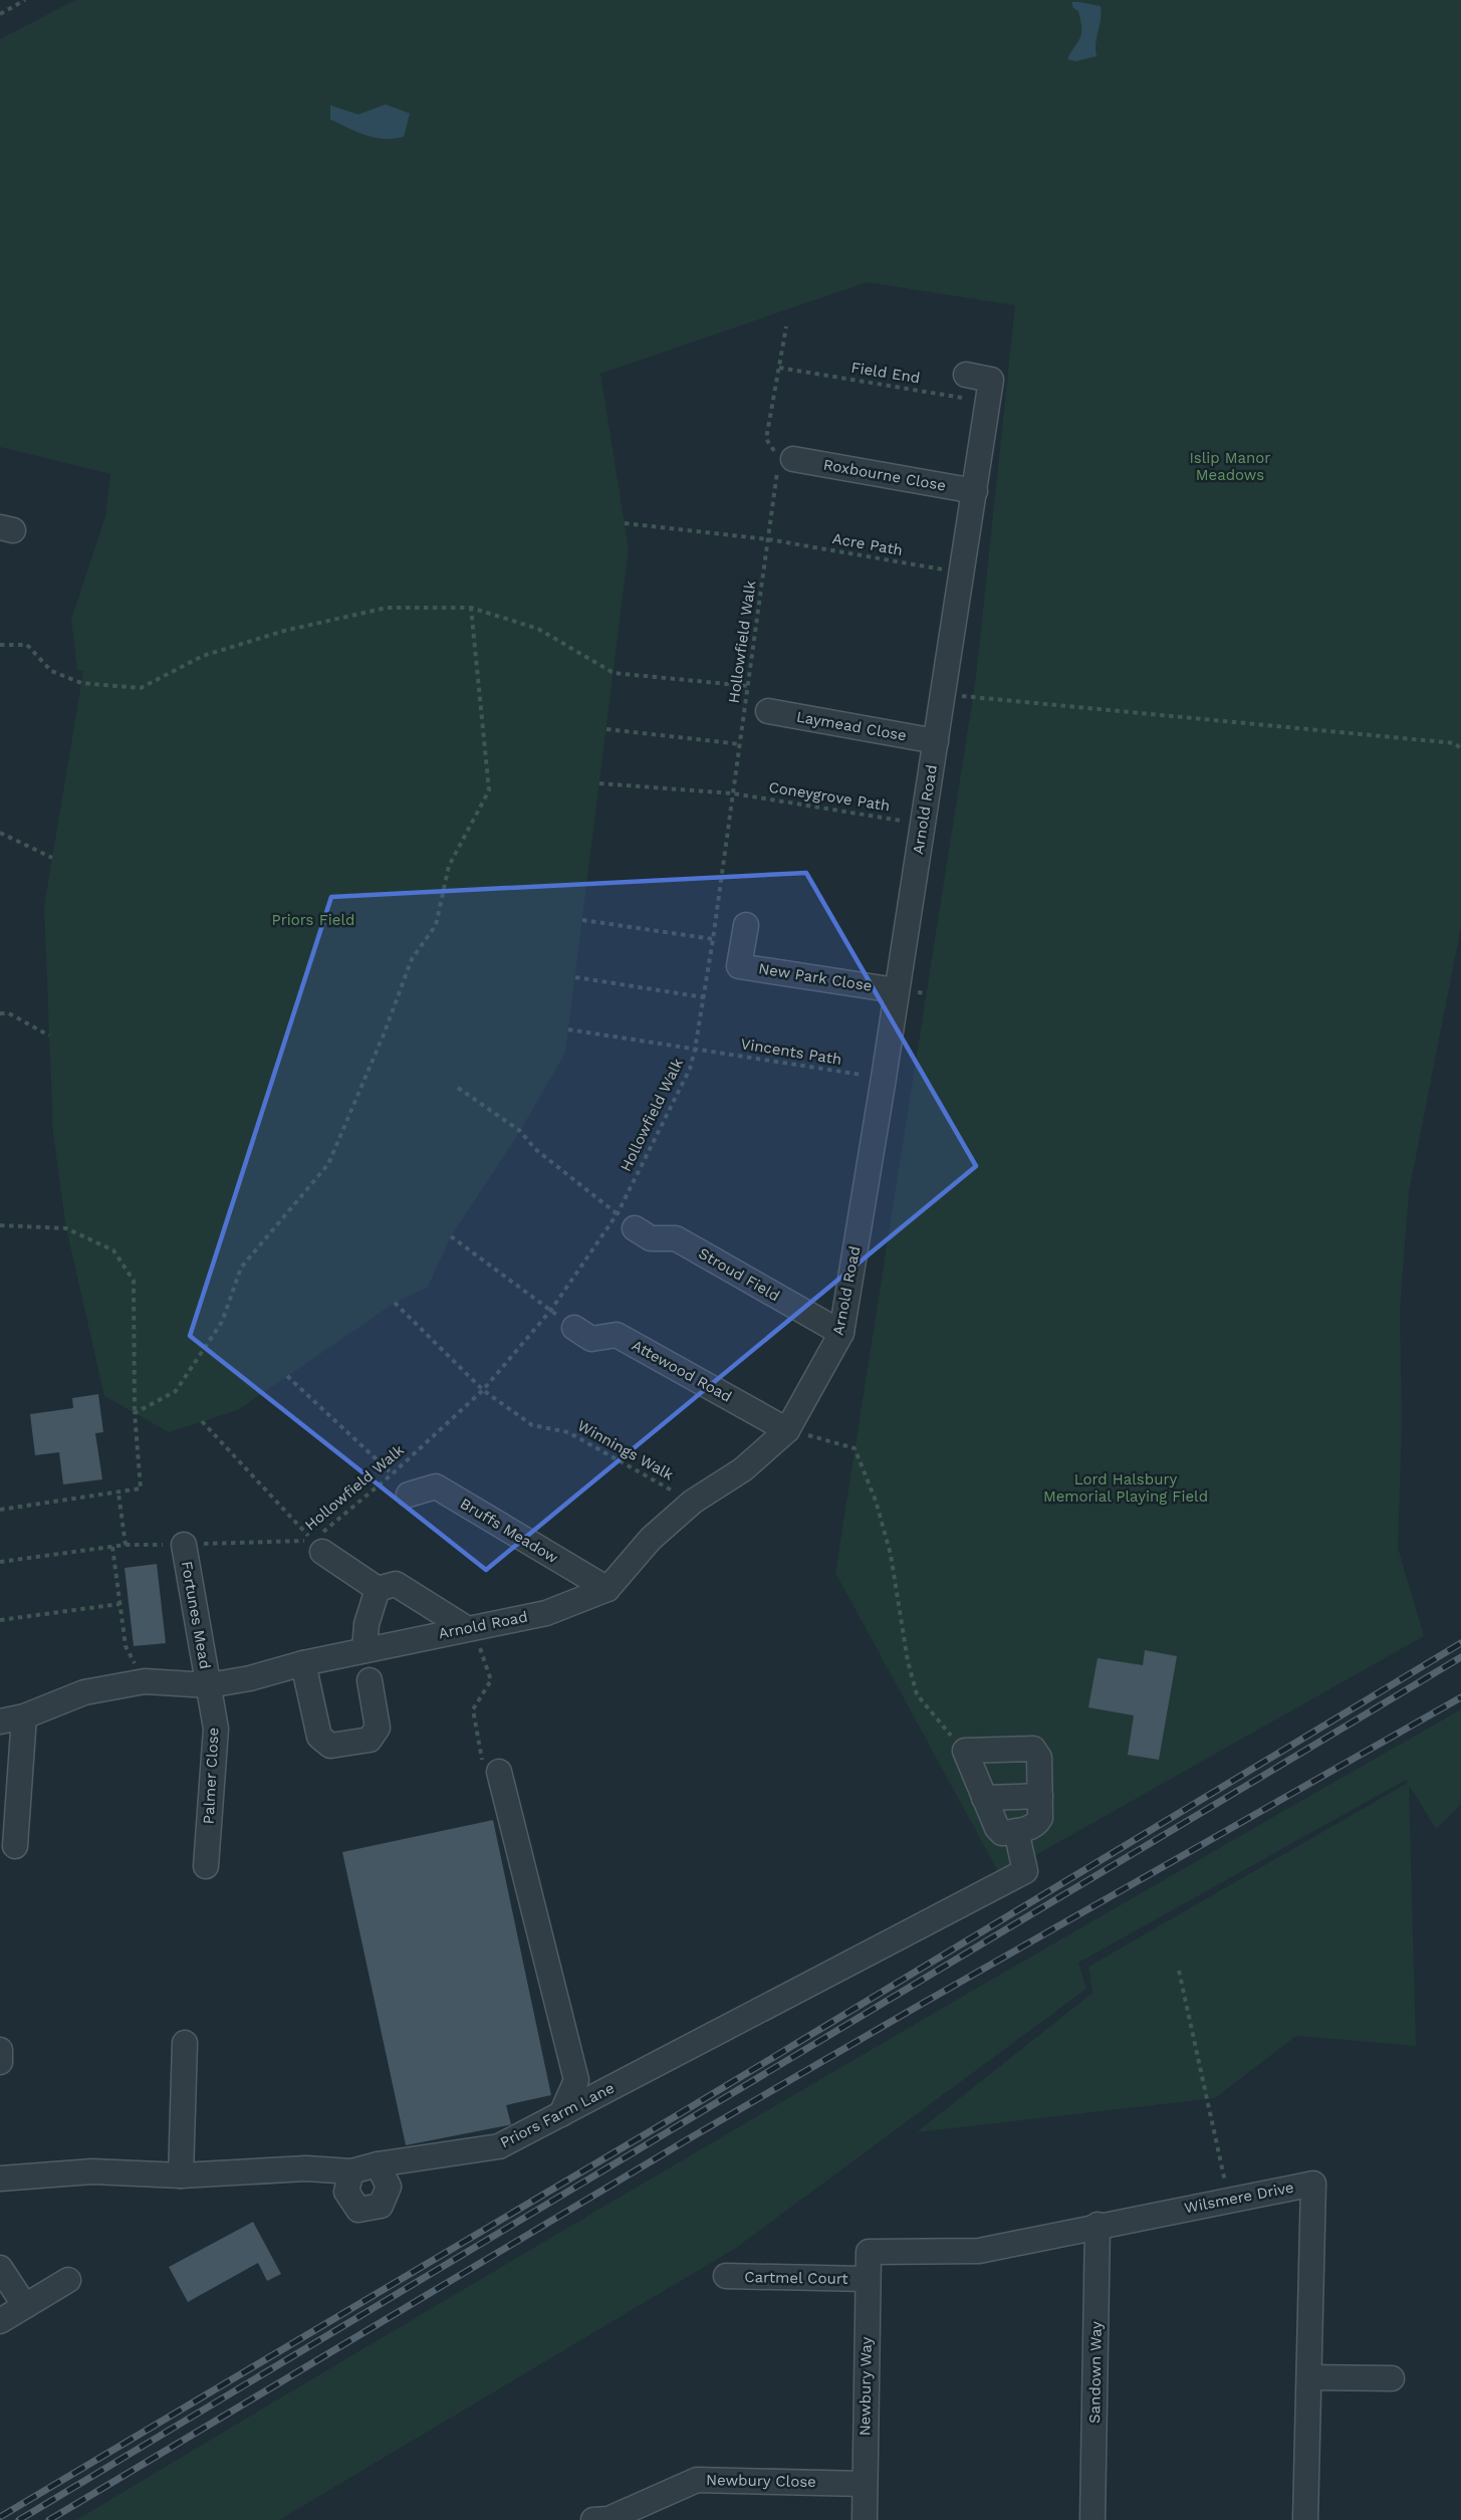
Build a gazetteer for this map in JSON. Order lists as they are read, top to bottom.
{
  "streets": {
    "street": [
      "Roxbourne Close",
      "Laymead Close",
      "Arnold Road",
      "New Park Close",
      "Stroud Field",
      "Attewood Road",
      "Bruffs Meadow",
      "Fortunes Mead",
      "Palmer Close",
      "Priors Farm Lane",
      "Wilsmere Drive",
      "Cartmel Court",
      "Sandown Way",
      "Newbury Way",
      "Newbury Close"
    ],
    "path": [
      "Field End",
      "Acre Path",
      "Hollowfield Walk",
      "Coneygrove Path",
      "Vincents Path",
      "Winnings Walk"
    ]
  },
  "crossings": [
    ["Field End", "Arnold Road"],
    ["Roxbourne Close", "Hollowfield Walk"],
    ["Roxbourne Close", "Arnold Road"],
    ["Acre Path", "Hollowfield Walk"],
    ["Acre Path", "Arnold Road"],
    ["Hollowfield Walk", "Coneygrove Path"],
    ["Hollowfield Walk", "Vincents Path"],
    ["Hollowfield Walk", "Stroud Field"],
    ["Hollowfield Walk", "Winnings Walk"],
    ["Hollowfield Walk", "Fortunes Mead"],
    ["Laymead Close", "Arnold Road"],
    ["Coneygrove Path", "Arnold Road"],
    ["Arnold Road", "New Park Close"],
    ["Arnold Road", "Vincents Path"],
    ["Arnold Road", "Stroud Field"],
    ["Arnold Road", "Attewood Road"],
    ["Arnold Road", "Winnings Walk"],
    ["Arnold Road", "Bruffs Meadow"],
    ["Arnold Road", "Fortunes Mead"],
    ["Arnold Road", "Palmer Close"],
    ["Fortunes Mead", "Palmer Close"],
    ["Wilsmere Drive", "Sandown Way"],
    ["Wilsmere Drive", "Newbury Way"],
    ["Cartmel Court", "Newbury Way"],
    ["Newbury Way", "Newbury Close"]
  ],
  "parks": ["Islip Manor Meadows", "Priors Field", "Lord Halsbury Memorial Playing Field"]
}
